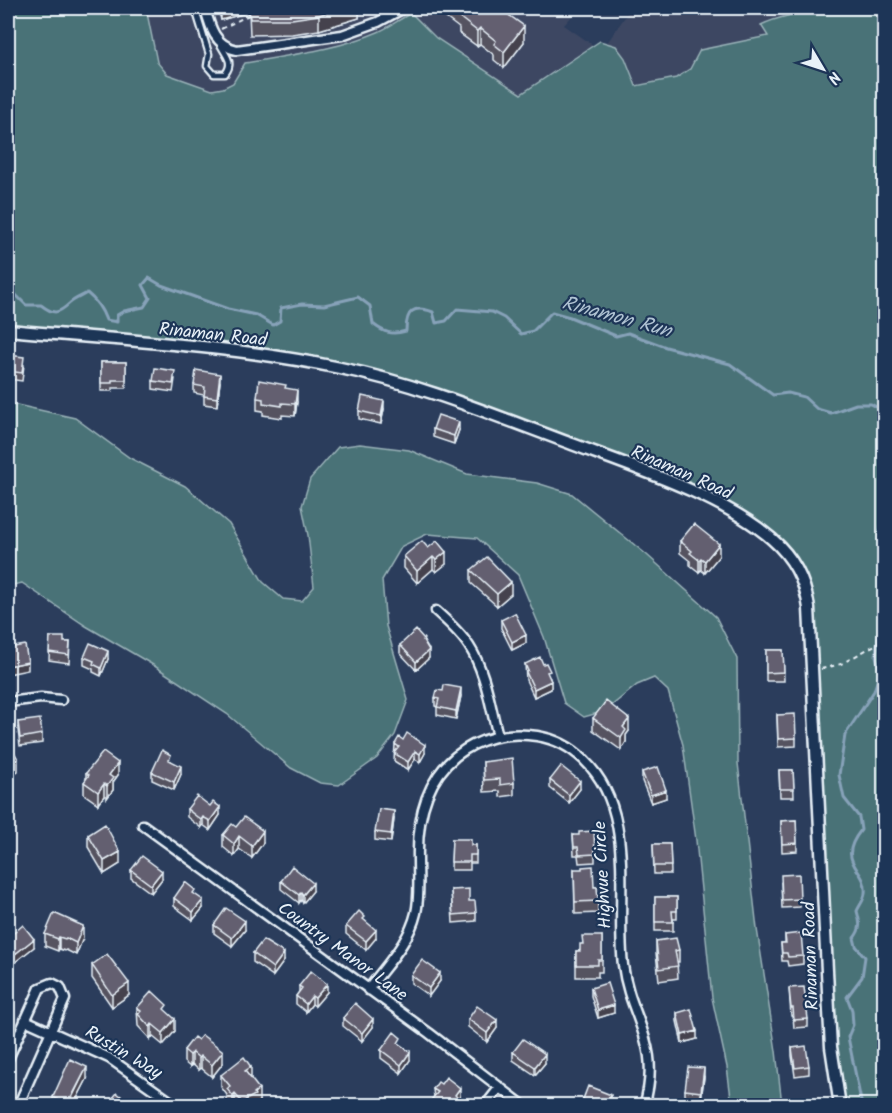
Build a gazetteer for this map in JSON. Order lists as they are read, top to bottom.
{
  "streets": {
    "street": [
      "Rinaman Road",
      "Highvue Circle",
      "Country Manor Lane",
      "Rustin Way"
    ]
  },
  "crossings": [
    ["Highvue Circle", "Country Manor Lane"]
  ],
  "water": ["Rinamon Run"],
  "north": "bottom right"
}
